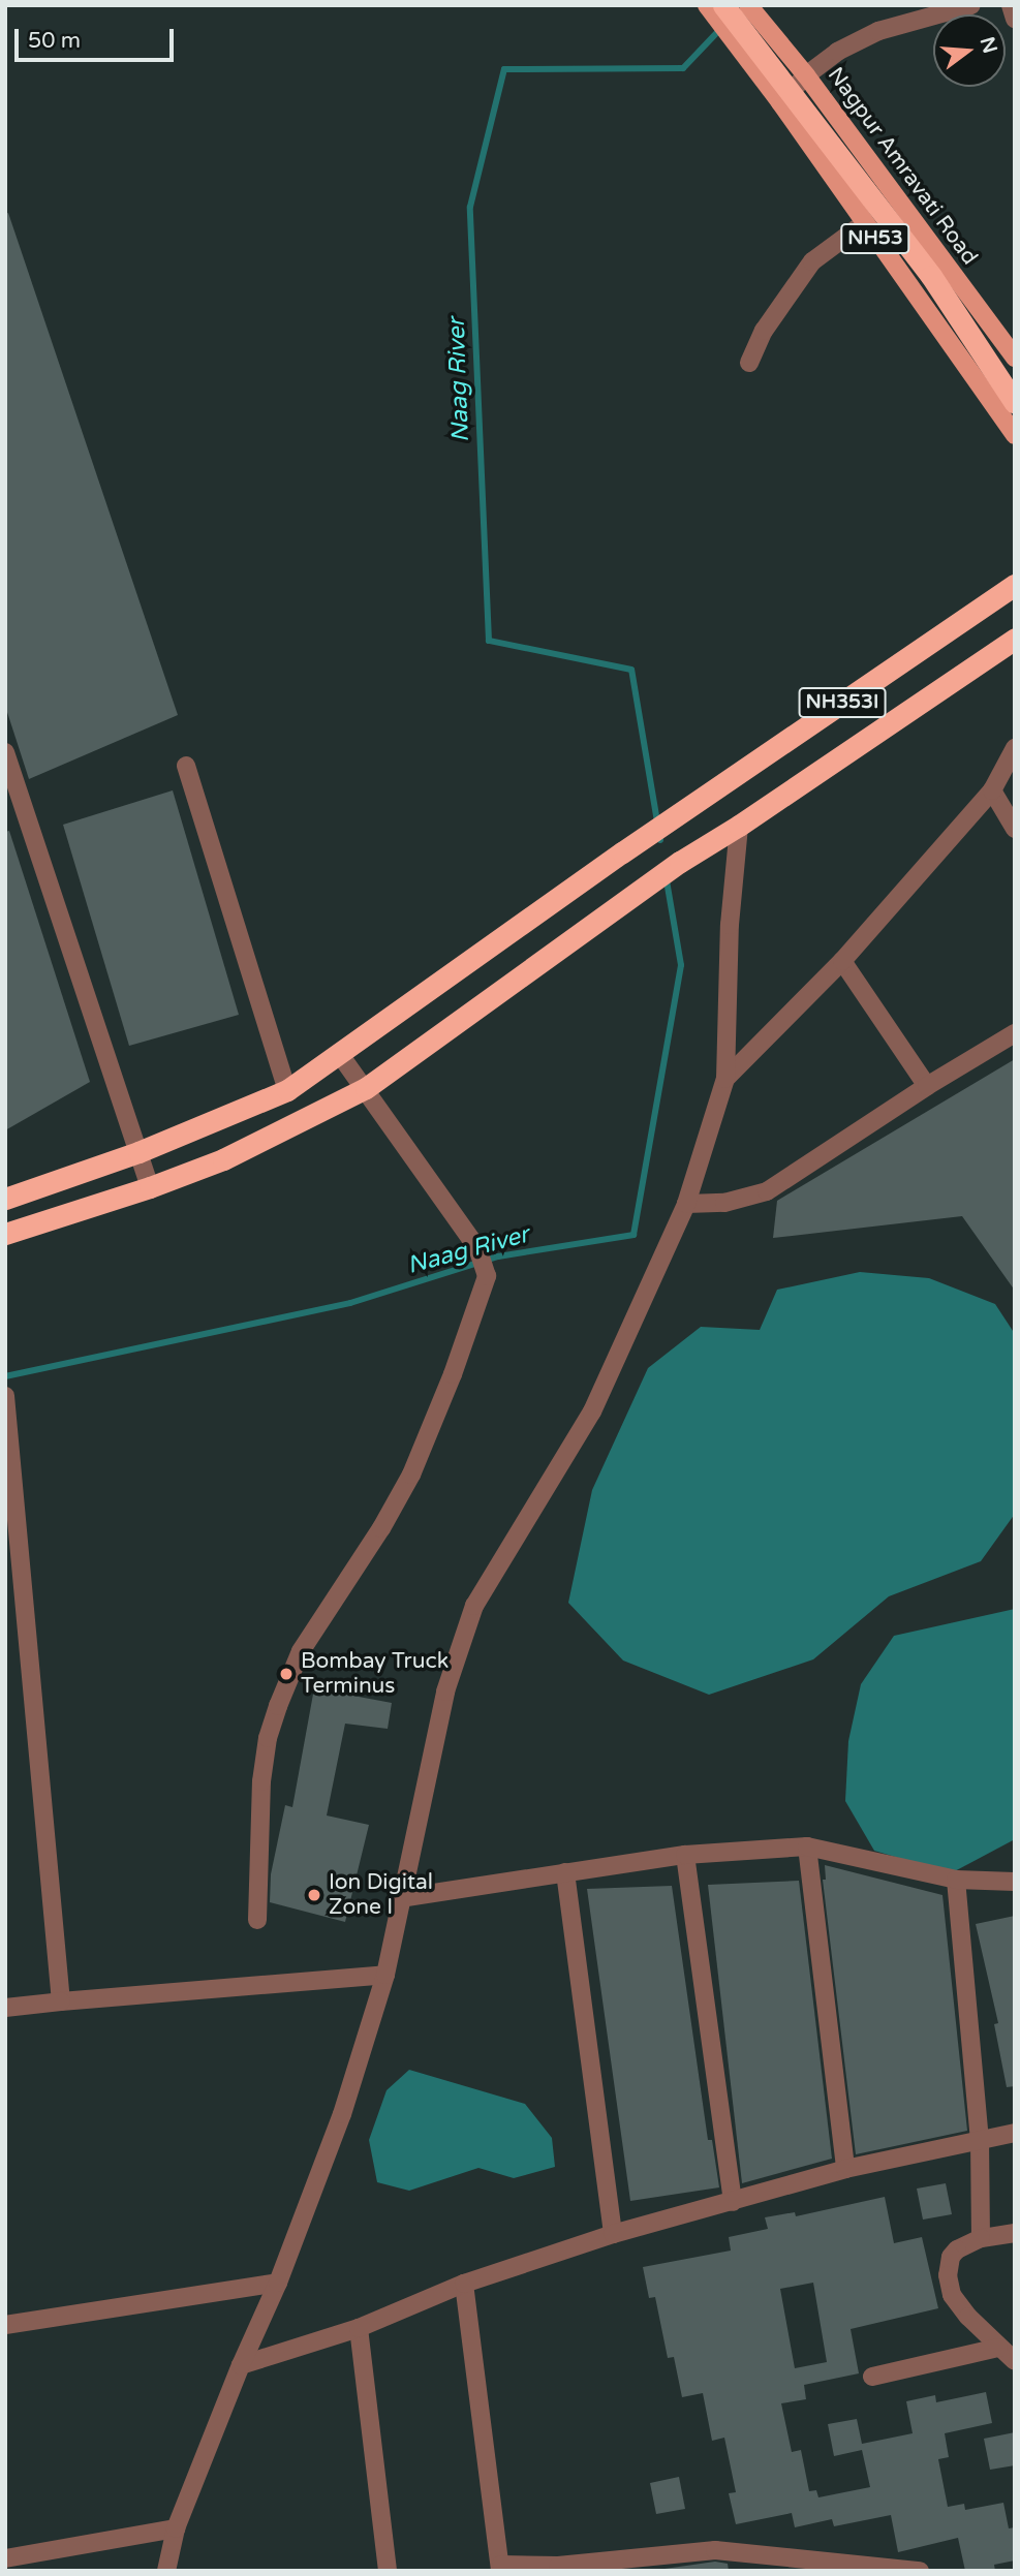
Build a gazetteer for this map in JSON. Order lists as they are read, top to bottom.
{
  "streets": {
    "highway": ["NH353I"],
    "main road": ["Nagpur Amravati Road", "NH53"]
  },
  "water": ["Naag River"],
  "places": ["Bombay Truck Terminus", "Ion Digital Zone I"],
  "scale_bar": "50 m",
  "north": "right"
}
